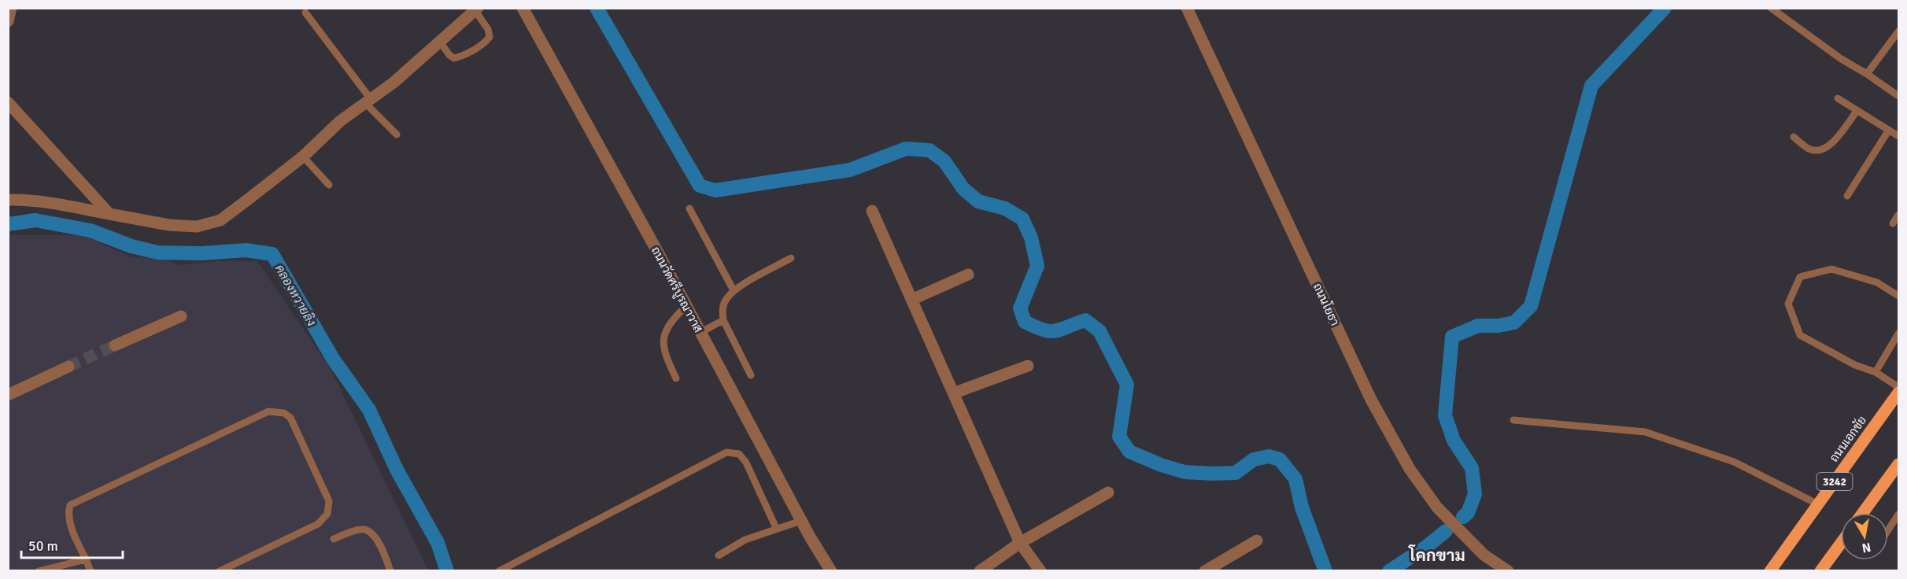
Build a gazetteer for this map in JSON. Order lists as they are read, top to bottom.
{
  "streets": {
    "main road": ["ถนนเอกชัย", "3242"],
    "street": ["ถนนวัดศรีบูรณาวาส", "ถนนโยธา"]
  },
  "districts": ["โคกขาม"],
  "water": ["คลองหวายลิง"],
  "scale_bar": "50 m",
  "north": "bottom"
}
